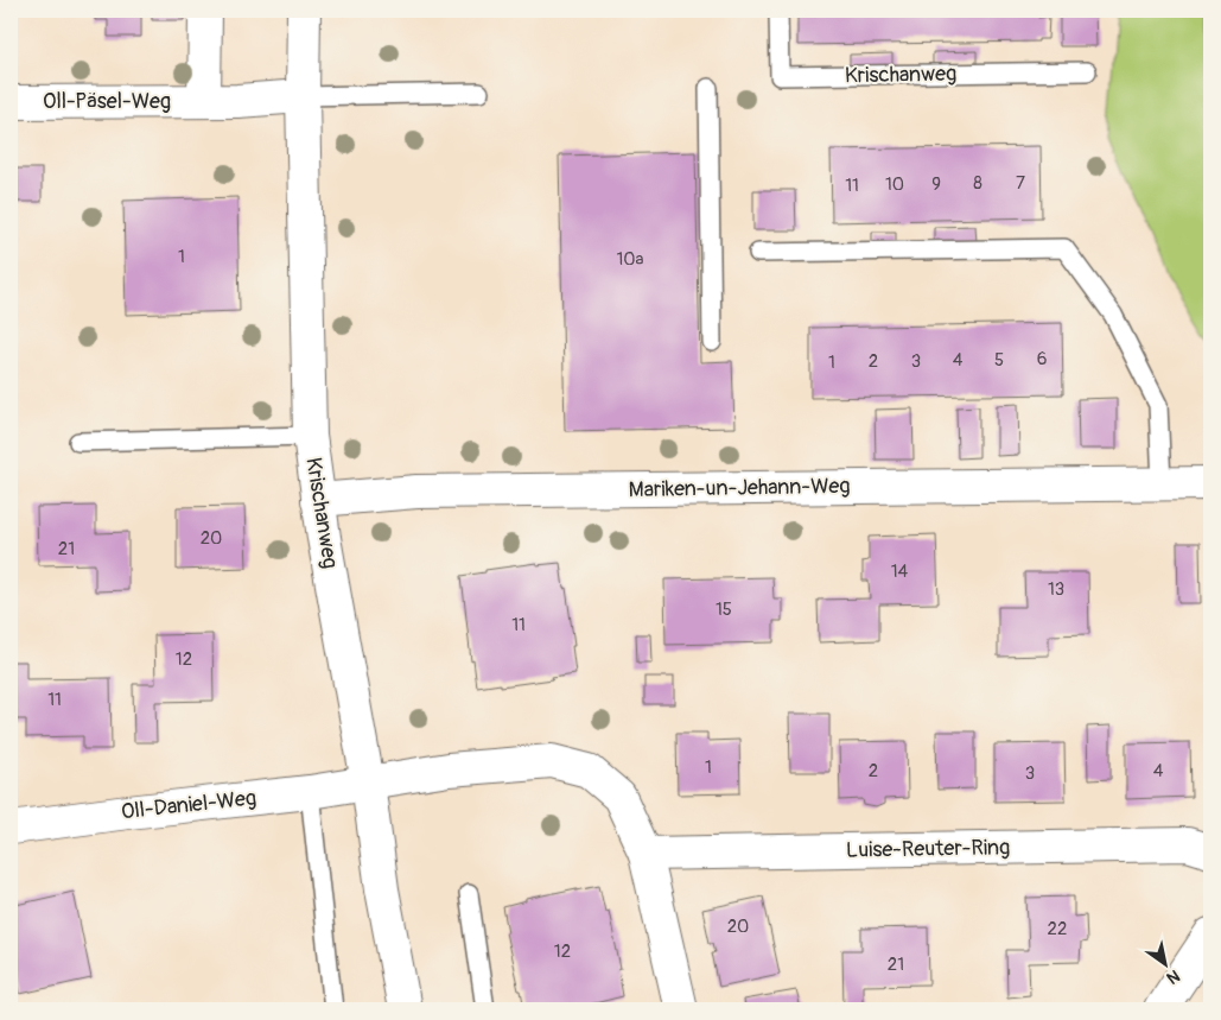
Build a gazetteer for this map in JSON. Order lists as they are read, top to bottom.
{
  "streets": {
    "street": [
      "Krischanweg",
      "Oll-Päsel-Weg",
      "Mariken-un-Jehann-Weg",
      "Oll-Daniel-Weg",
      "Luise-Reuter-Ring"
    ]
  },
  "crossings": [
    ["Krischanweg", "Oll-Päsel-Weg"],
    ["Krischanweg", "Mariken-un-Jehann-Weg"],
    ["Krischanweg", "Oll-Daniel-Weg"]
  ],
  "house_numbers": [
    "8",
    "7",
    "10",
    "9",
    "11",
    "1",
    "10a",
    "6",
    "4",
    "5",
    "2",
    "3",
    "1",
    "20",
    "21",
    "14",
    "13",
    "15",
    "11",
    "12",
    "11",
    "1",
    "2",
    "4",
    "3",
    "20",
    "22",
    "12",
    "21"
  ],
  "north": "bottom right"
}
